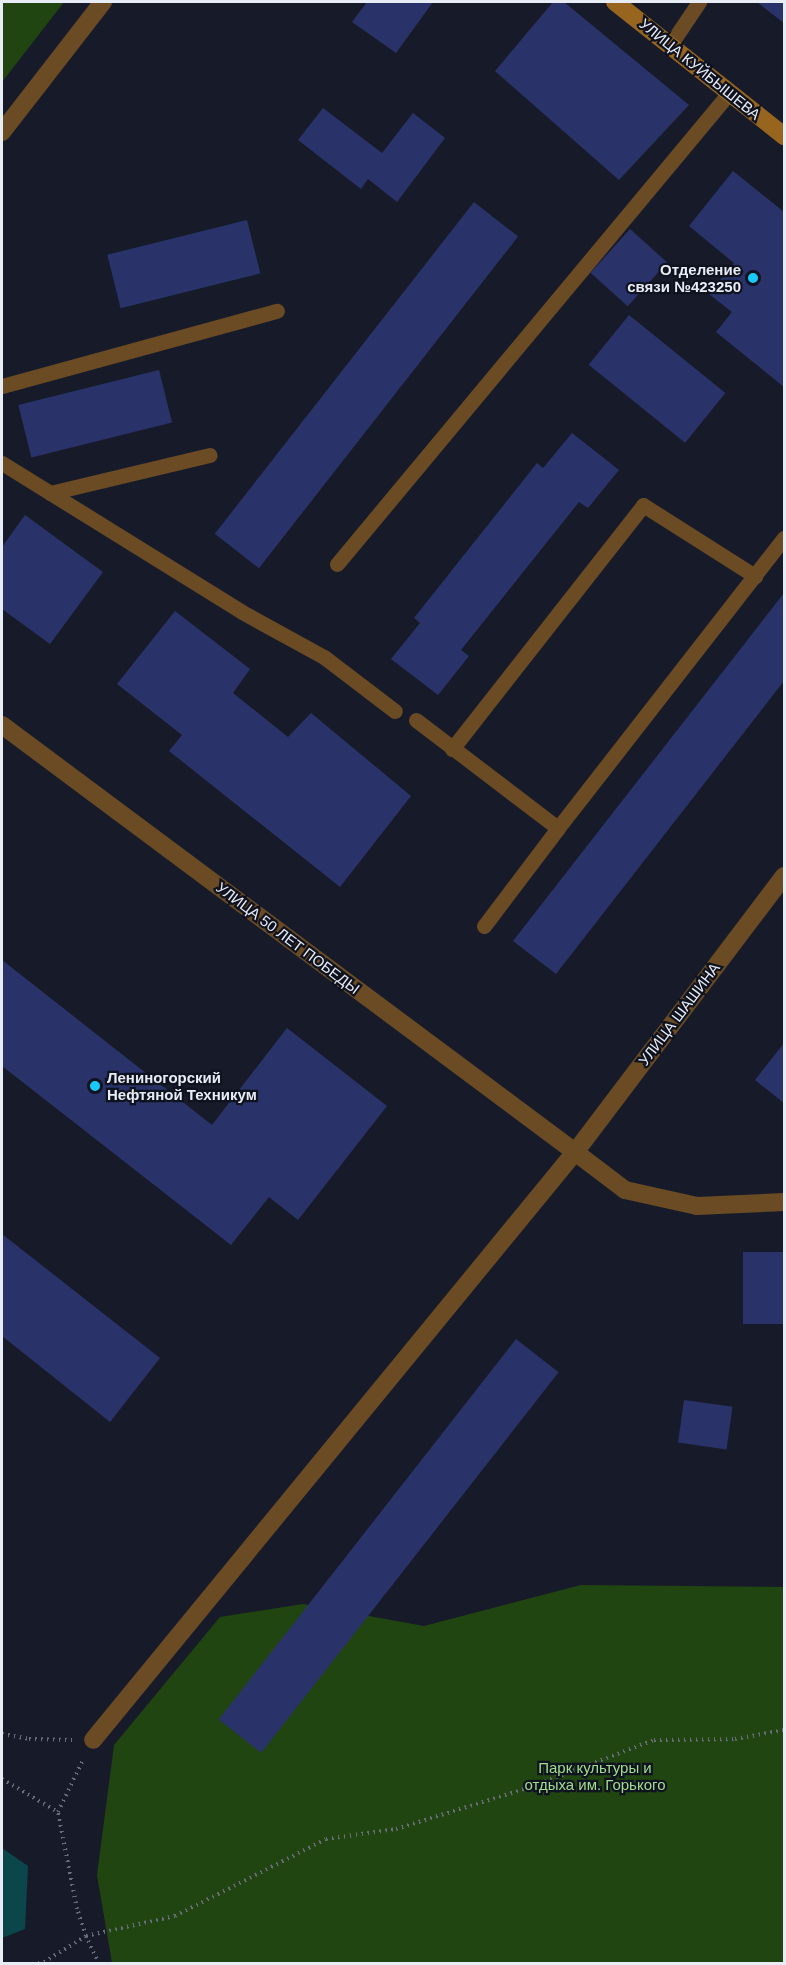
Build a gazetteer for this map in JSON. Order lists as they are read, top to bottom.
{
  "streets": {
    "main road": ["УЛИЦА КУЙБЫШЕВА"],
    "street": ["УЛИЦА 50 ЛЕТ ПОБЕДЫ", "УЛИЦА ШАШИНА"]
  },
  "crossings": [
    ["УЛИЦА 50 ЛЕТ ПОБЕДЫ", "УЛИЦА ШАШИНА"]
  ],
  "parks": ["Парк культуры и отдыха им. Горького"],
  "places": ["Отделение связи №423250", "Лениногорский Нефтяной Техникум"]
}
